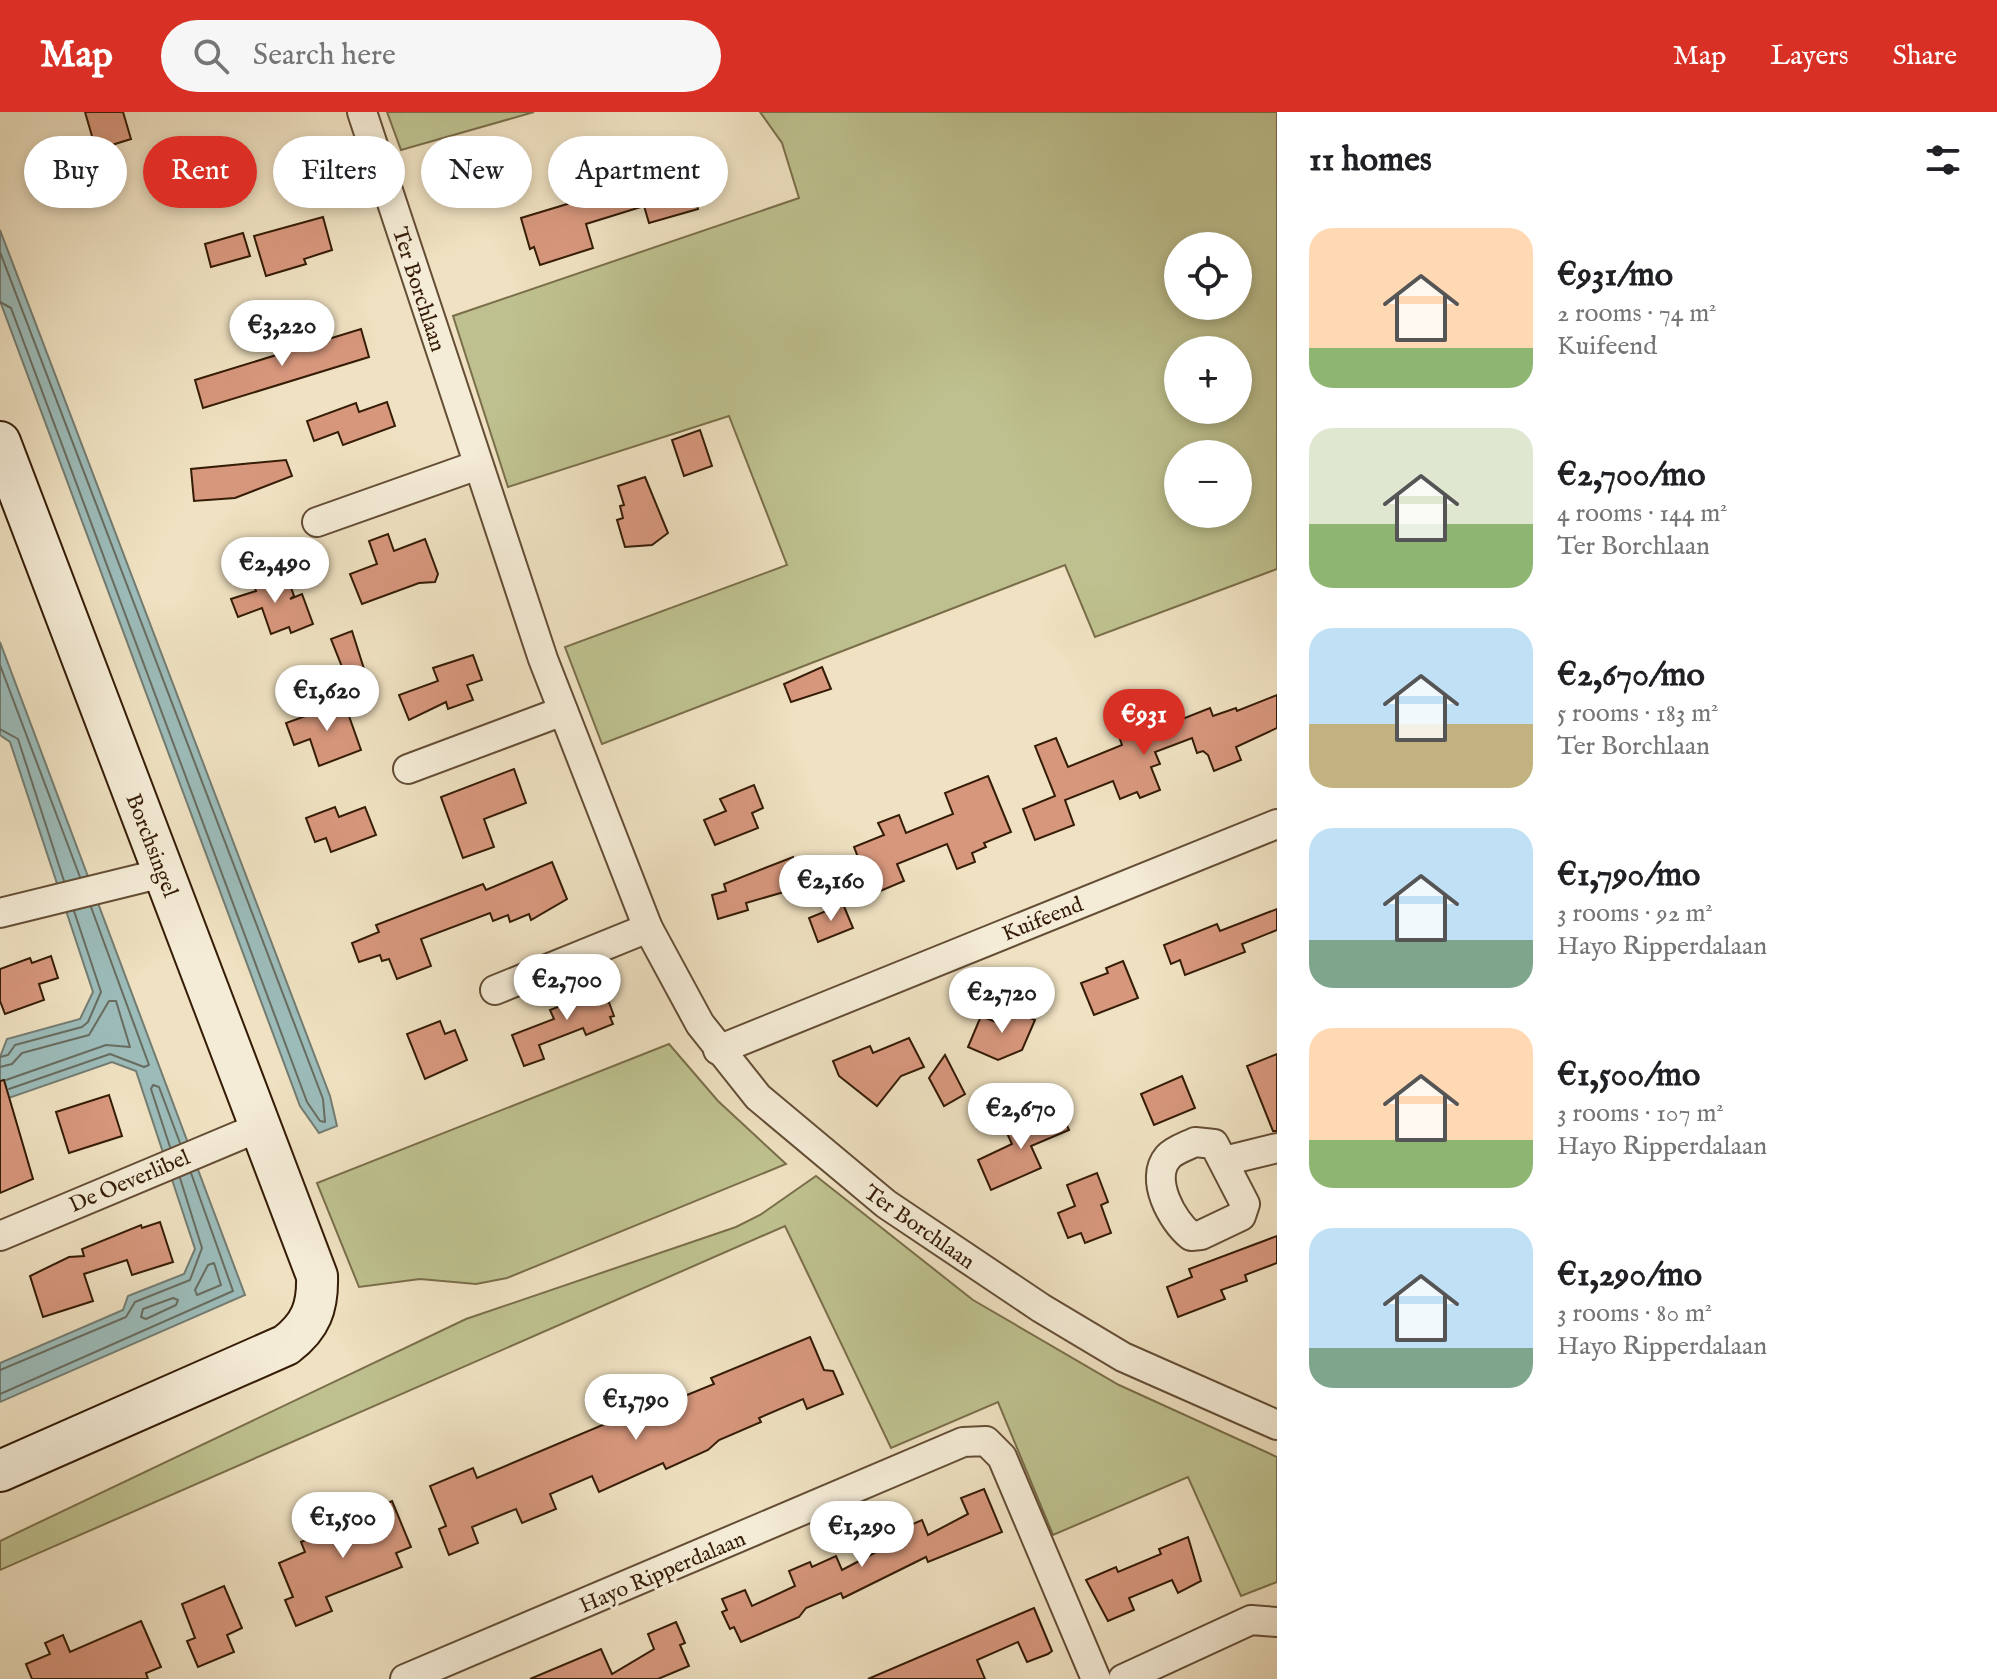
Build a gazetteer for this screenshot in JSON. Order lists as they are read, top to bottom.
{
  "streets": {
    "main road": ["Borchsingel"],
    "street": [
      "Ter Borchlaan",
      "Kuifeend",
      "De Oeverlibel",
      "Hayo Ripperdalaan"
    ]
  },
  "crossings": [
    ["Ter Borchlaan", "Kuifeend"],
    ["Borchsingel", "De Oeverlibel"]
  ],
  "page": {
    "header": "Map",
    "search": "Search here",
    "nav": ["Map", "Layers", "Share"],
    "heading": "11 homes",
    "chip": [
      "Buy",
      "Rent",
      "Filters",
      "New",
      "Apartment"
    ],
    "list": [
      {
        "name": "€931/mo",
        "note": "2 rooms · 74 m² · Kuifeend"
      },
      {
        "name": "€2,700/mo",
        "note": "4 rooms · 144 m² · Ter Borchlaan"
      },
      {
        "name": "€2,670/mo",
        "note": "5 rooms · 183 m² · Ter Borchlaan"
      },
      {
        "name": "€1,790/mo",
        "note": "3 rooms · 92 m² · Hayo Ripperdalaan"
      },
      {
        "name": "€1,500/mo",
        "note": "3 rooms · 107 m² · Hayo Ripperdalaan"
      },
      {
        "name": "€1,290/mo",
        "note": "3 rooms · 80 m² · Hayo Ripperdalaan"
      }
    ],
    "map_buttons": ["+", "−"],
    "price": [
      "€3,220",
      "€2,490",
      "€1,620",
      "€931",
      "€2,160",
      "€2,700",
      "€2,720",
      "€2,670",
      "€1,790",
      "€1,500",
      "€1,290"
    ]
  }
}
